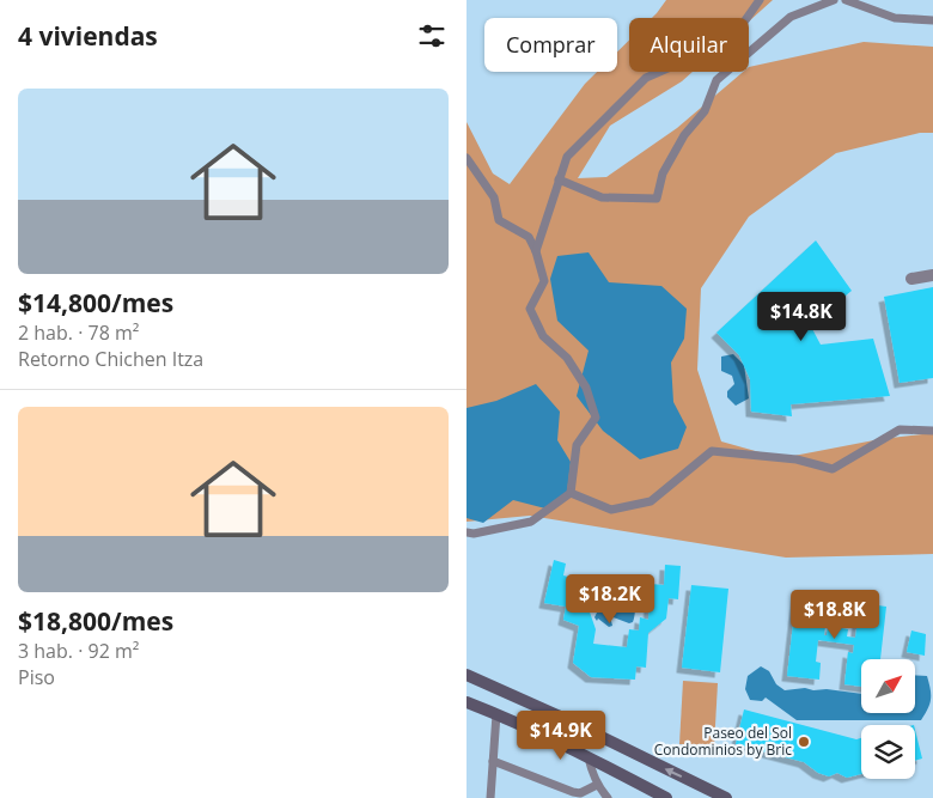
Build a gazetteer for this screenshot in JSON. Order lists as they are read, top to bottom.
{
  "places": ["Paseo del Sol Condominios by Bric"],
  "north": "top right",
  "page": {
    "heading": "4 viviendas",
    "chip": ["Comprar", "Alquilar"],
    "list": [
      {
        "name": "$14,800/mes",
        "note": "2 hab. · 78 m² · Retorno Chichen Itza"
      },
      {
        "name": "$18,800/mes",
        "note": "3 hab. · 92 m² · Piso"
      }
    ],
    "price": [
      "$14.8K",
      "$18.2K",
      "$18.8K",
      "$14.9K"
    ]
  }
}
